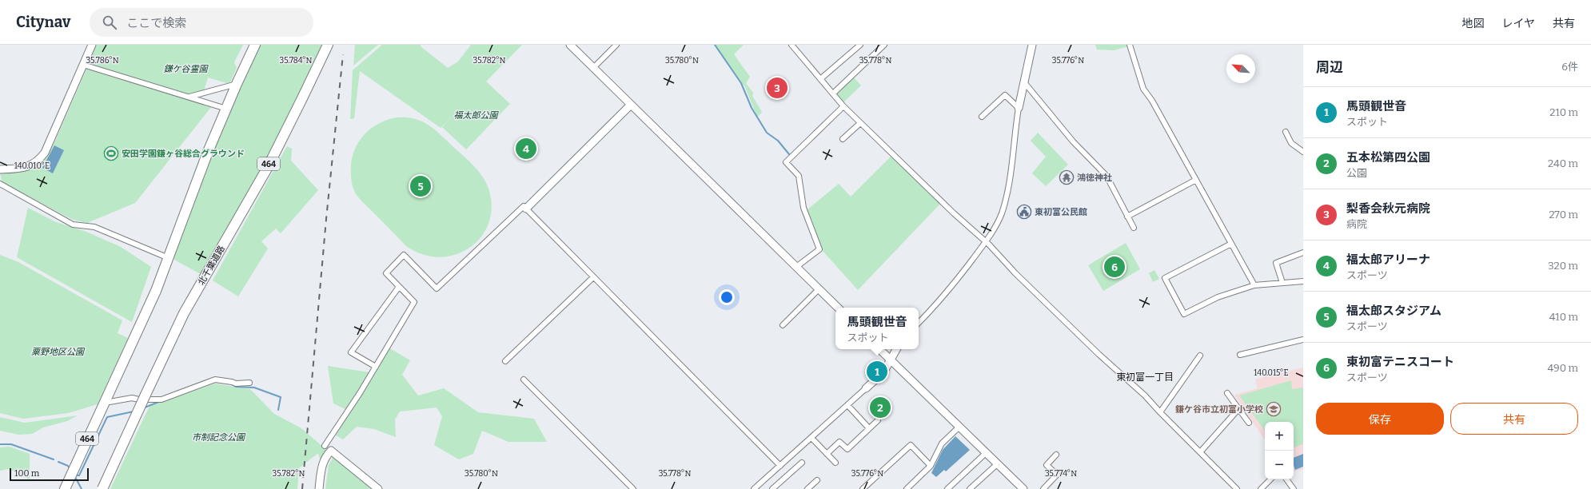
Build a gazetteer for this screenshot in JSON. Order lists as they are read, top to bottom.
{
  "streets": {
    "highway": ["464", "北千葉道路"]
  },
  "districts": ["東初富一丁目"],
  "parks": [
    "鎌ケ谷霊園",
    "福太郎公園",
    "粟野地区公園",
    "市制記念公園"
  ],
  "places": {
    "sports": ["安田学園鎌ヶ谷総合グラウンド"],
    "temple": ["鴻徳神社"],
    "public building": ["東初富公民館"],
    "school or university": ["鎌ケ谷市立初富小学校"]
  },
  "scale_bar": "100 m",
  "north": "top left",
  "page": {
    "header": "Citynav",
    "search": "ここで検索",
    "nav": ["地図", "レイヤ", "共有"],
    "heading": ["周辺", "6件"],
    "pins": [
      "3",
      "4",
      "5",
      "6",
      "1",
      "2"
    ],
    "list": [
      {
        "mark": "1",
        "name": "馬頭観世音",
        "note": "スポット",
        "value": "210 m"
      },
      {
        "mark": "2",
        "name": "五本松第四公園",
        "note": "公園",
        "value": "240 m"
      },
      {
        "mark": "3",
        "name": "梨香会秋元病院",
        "note": "病院",
        "value": "270 m"
      },
      {
        "mark": "4",
        "name": "福太郎アリーナ",
        "note": "スポーツ",
        "value": "320 m"
      },
      {
        "mark": "5",
        "name": "福太郎スタジアム",
        "note": "スポーツ",
        "value": "410 m"
      },
      {
        "mark": "6",
        "name": "東初富テニスコート",
        "note": "スポーツ",
        "value": "490 m"
      }
    ],
    "popup": ["馬頭観世音", "スポット"],
    "buttons": ["保存", "共有"],
    "map_buttons": ["+", "−"],
    "scale": "100 m"
  },
  "coordinates": [
    "35.786°N",
    "35.784°N",
    "35.782°N",
    "35.780°N",
    "35.778°N",
    "35.776°N",
    "140.010°E",
    "140.015°E",
    "35.774°N"
  ]
}
